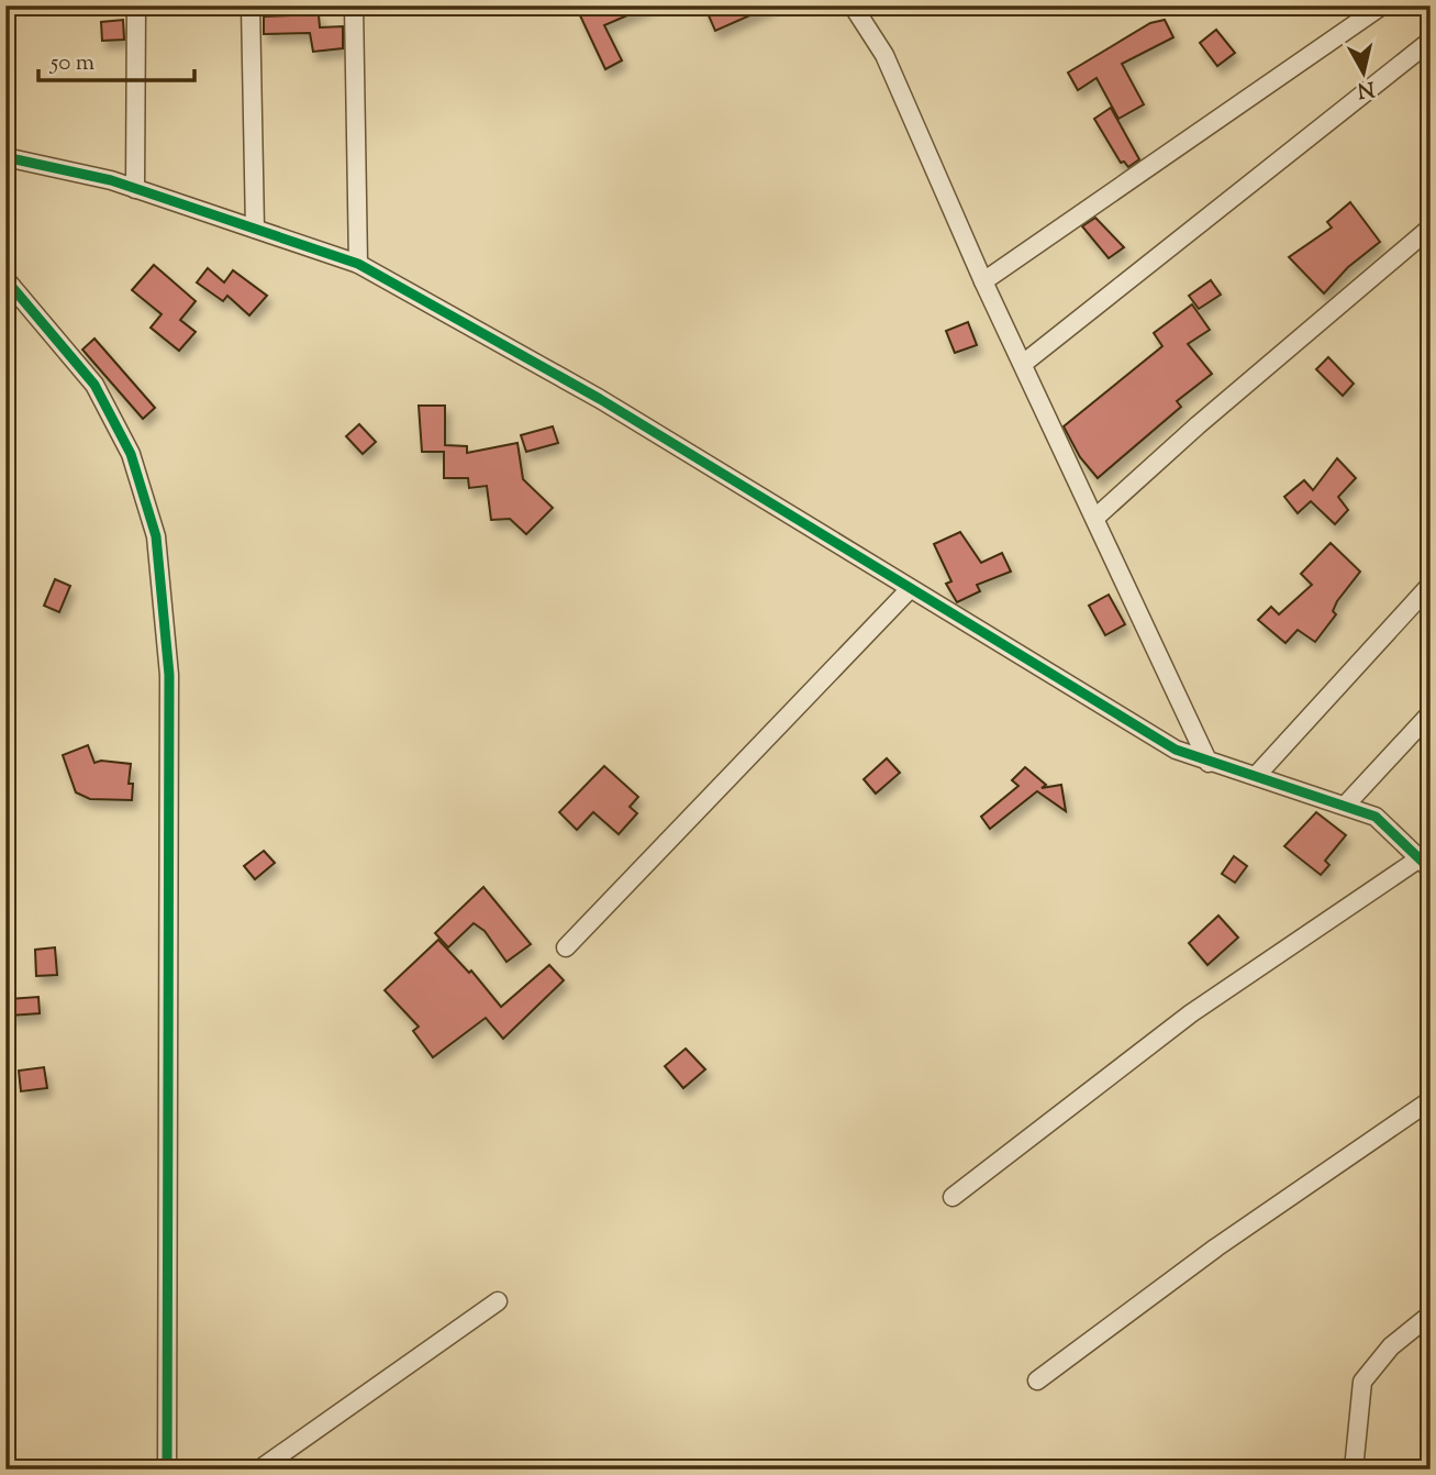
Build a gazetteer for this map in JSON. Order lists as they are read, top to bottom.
{
  "scale_bar": "50 m",
  "north": "bottom"
}
